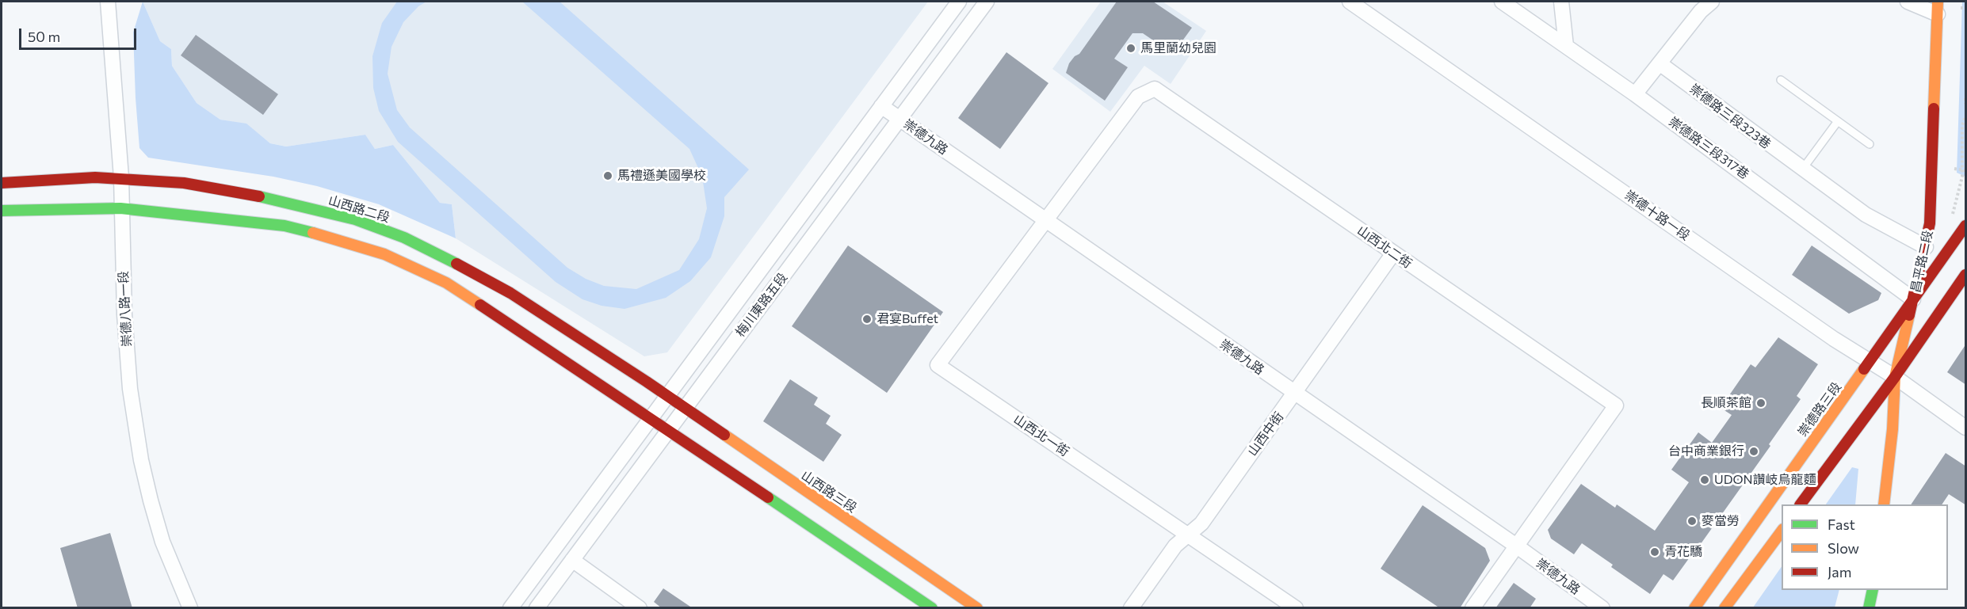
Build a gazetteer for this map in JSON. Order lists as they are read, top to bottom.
{
  "streets": {
    "street": [
      "崇德路三段323巷",
      "崇德九路",
      "崇德路三段317巷",
      "山西路二段",
      "崇德十路一段",
      "山西北二街",
      "昌平路二段",
      "梅川東路五段",
      "崇德八路一段",
      "崇德路三段",
      "山西中街",
      "山西北一街",
      "山西路三段"
    ]
  },
  "crossings": [
    ["崇德路三段323巷", "昌平路二段"],
    ["崇德九路", "山西北二街"],
    ["崇德九路", "梅川東路五段"],
    ["崇德九路", "山西中街"],
    ["崇德九路", "山西北一街"],
    ["崇德路三段317巷", "昌平路二段"],
    ["崇德路三段317巷", "崇德路三段"],
    ["山西路二段", "梅川東路五段"],
    ["山西路二段", "崇德八路一段"],
    ["山西路二段", "山西路三段"],
    ["崇德十路一段", "昌平路二段"],
    ["崇德十路一段", "崇德路三段"],
    ["山西北二街", "山西中街"],
    ["山西北二街", "山西北一街"],
    ["昌平路二段", "崇德路三段"],
    ["梅川東路五段", "山西路三段"],
    ["山西中街", "山西北一街"]
  ],
  "places": [
    "馬里蘭幼兒園",
    "馬禮遜美國學校",
    "君宴Buffet",
    "長順茶館",
    "台中商業銀行",
    "UDON讚岐烏龍麵",
    "麥當勞",
    "青花驕"
  ],
  "legend": ["Fast", "Slow", "Jam"],
  "scale_bar": "50 m"
}
